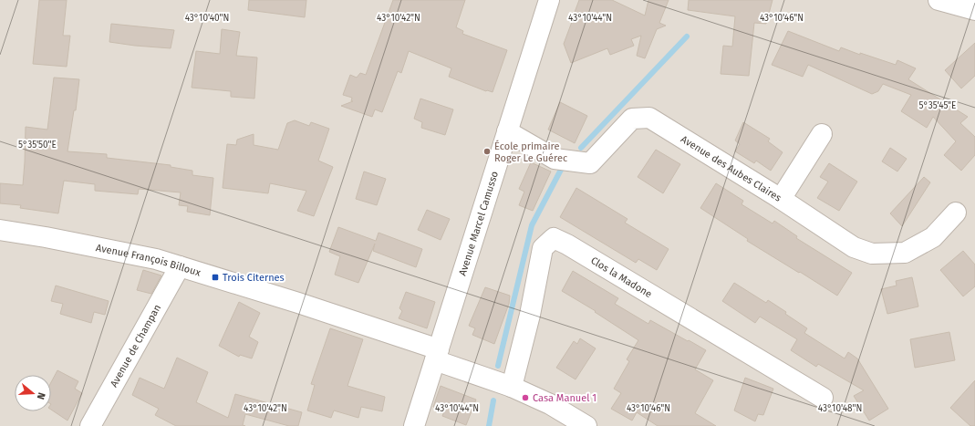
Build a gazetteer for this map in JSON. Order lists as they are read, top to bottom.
{
  "streets": {
    "street": [
      "Avenue des Aubes Claires",
      "Avenue Marcel Camusso",
      "Avenue François Billoux",
      "Clos la Madone",
      "Avenue de Champan"
    ]
  },
  "crossings": [
    ["Avenue des Aubes Claires", "Avenue Marcel Camusso"],
    ["Avenue Marcel Camusso", "Avenue François Billoux"],
    ["Avenue François Billoux", "Clos la Madone"],
    ["Avenue François Billoux", "Avenue de Champan"]
  ],
  "places": {
    "other": ["École primaire Roger Le Guérec", "Casa Manuel 1"],
    "transit": ["Trois Citernes"]
  },
  "north": "right",
  "coordinates": [
    "43°10'40\"N",
    "43°10'42\"N",
    "43°10'44\"N",
    "43°10'46\"N",
    "5°35'45\"E",
    "5°35'50\"E",
    "43°10'48\"N"
  ]
}
